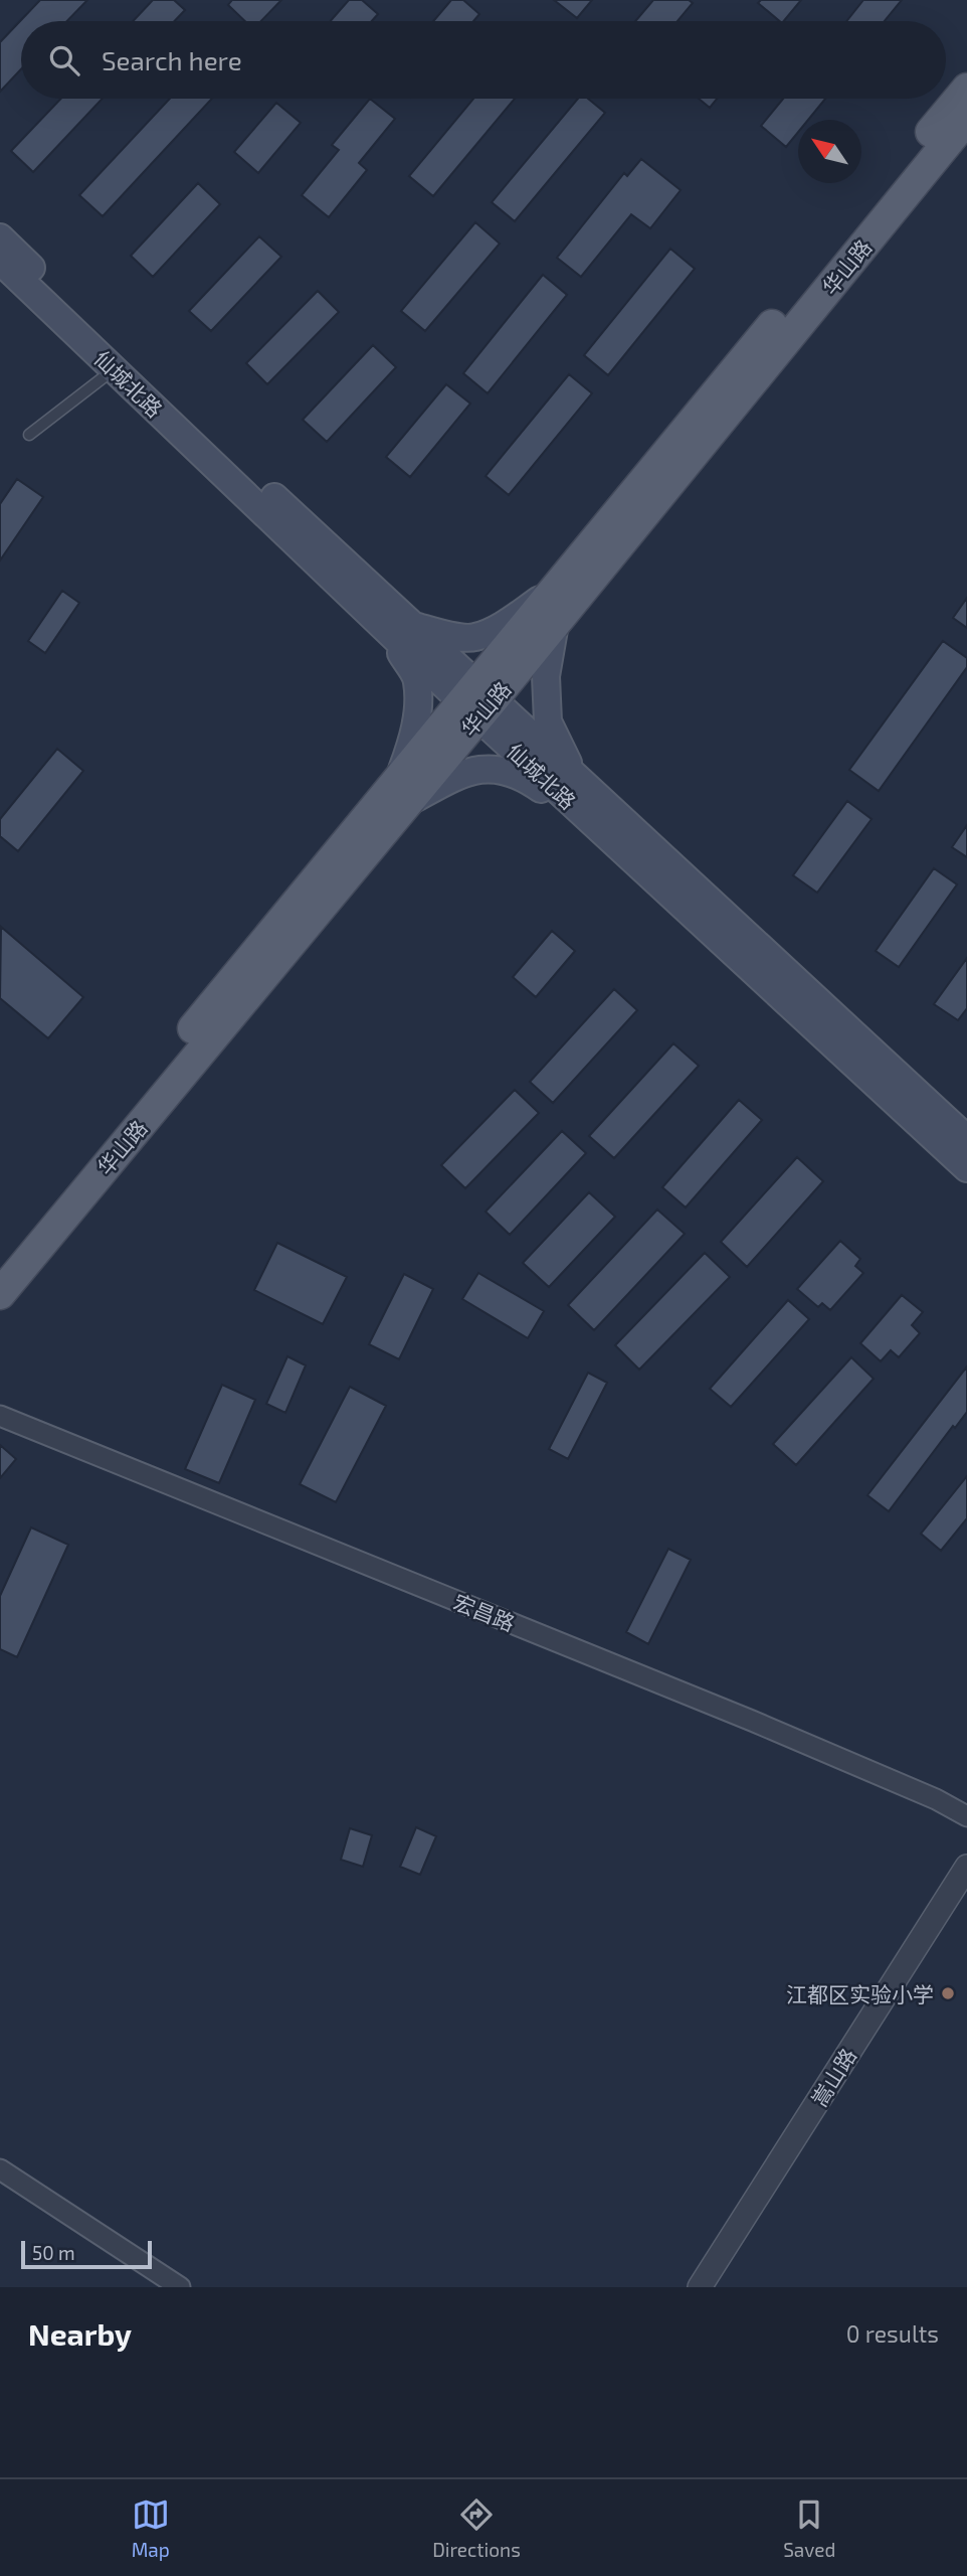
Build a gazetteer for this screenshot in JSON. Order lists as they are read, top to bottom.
{
  "streets": {
    "main road": ["华山路", "仙城北路"],
    "street": ["宏昌路", "嵩山路"]
  },
  "crossings": [
    ["华山路", "仙城北路"]
  ],
  "places": ["江都区实验小学"],
  "scale_bar": "50 m",
  "north": "top left",
  "page": {
    "search": "Search here",
    "scale": "50 m",
    "heading": ["Nearby", "0 results"],
    "nav": ["Map", "Directions", "Saved"]
  }
}
